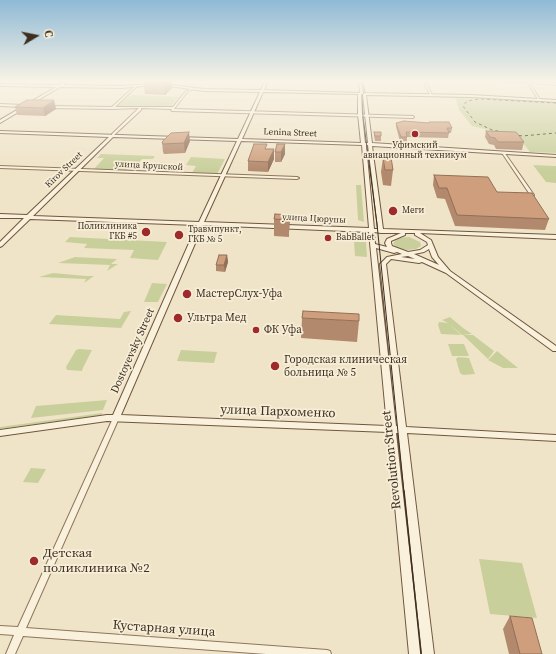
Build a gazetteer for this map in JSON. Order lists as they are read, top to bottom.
{
  "streets": {
    "street": [
      "Lenina Street",
      "улица Крупской",
      "Kirov Street",
      "улица Цюрупы",
      "Dostoyevsky Street",
      "улица Пархоменко",
      "Revolution Street",
      "Кустарная улица"
    ]
  },
  "crossings": [
    ["Lenina Street", "Kirov Street"],
    ["Lenina Street", "Dostoyevsky Street"],
    ["улица Крупской", "Kirov Street"],
    ["улица Крупской", "Dostoyevsky Street"],
    ["Kirov Street", "улица Цюрупы"],
    ["улица Цюрупы", "Dostoyevsky Street"],
    ["Dostoyevsky Street", "улица Пархоменко"],
    ["Dostoyevsky Street", "Кустарная улица"],
    ["улица Пархоменко", "Revolution Street"]
  ],
  "places": [
    "Уфимский авиационный техникум",
    "Меги",
    "Поликлиника ГКБ #5",
    "Травмпункт, ГКБ № 5",
    "BabBallet",
    "МастерСлух-Уфа",
    "Ультра Мед",
    "ФК Уфа",
    "Городская клиническая больница № 5",
    "Детская поликлиника №2"
  ],
  "north": "right"
}
